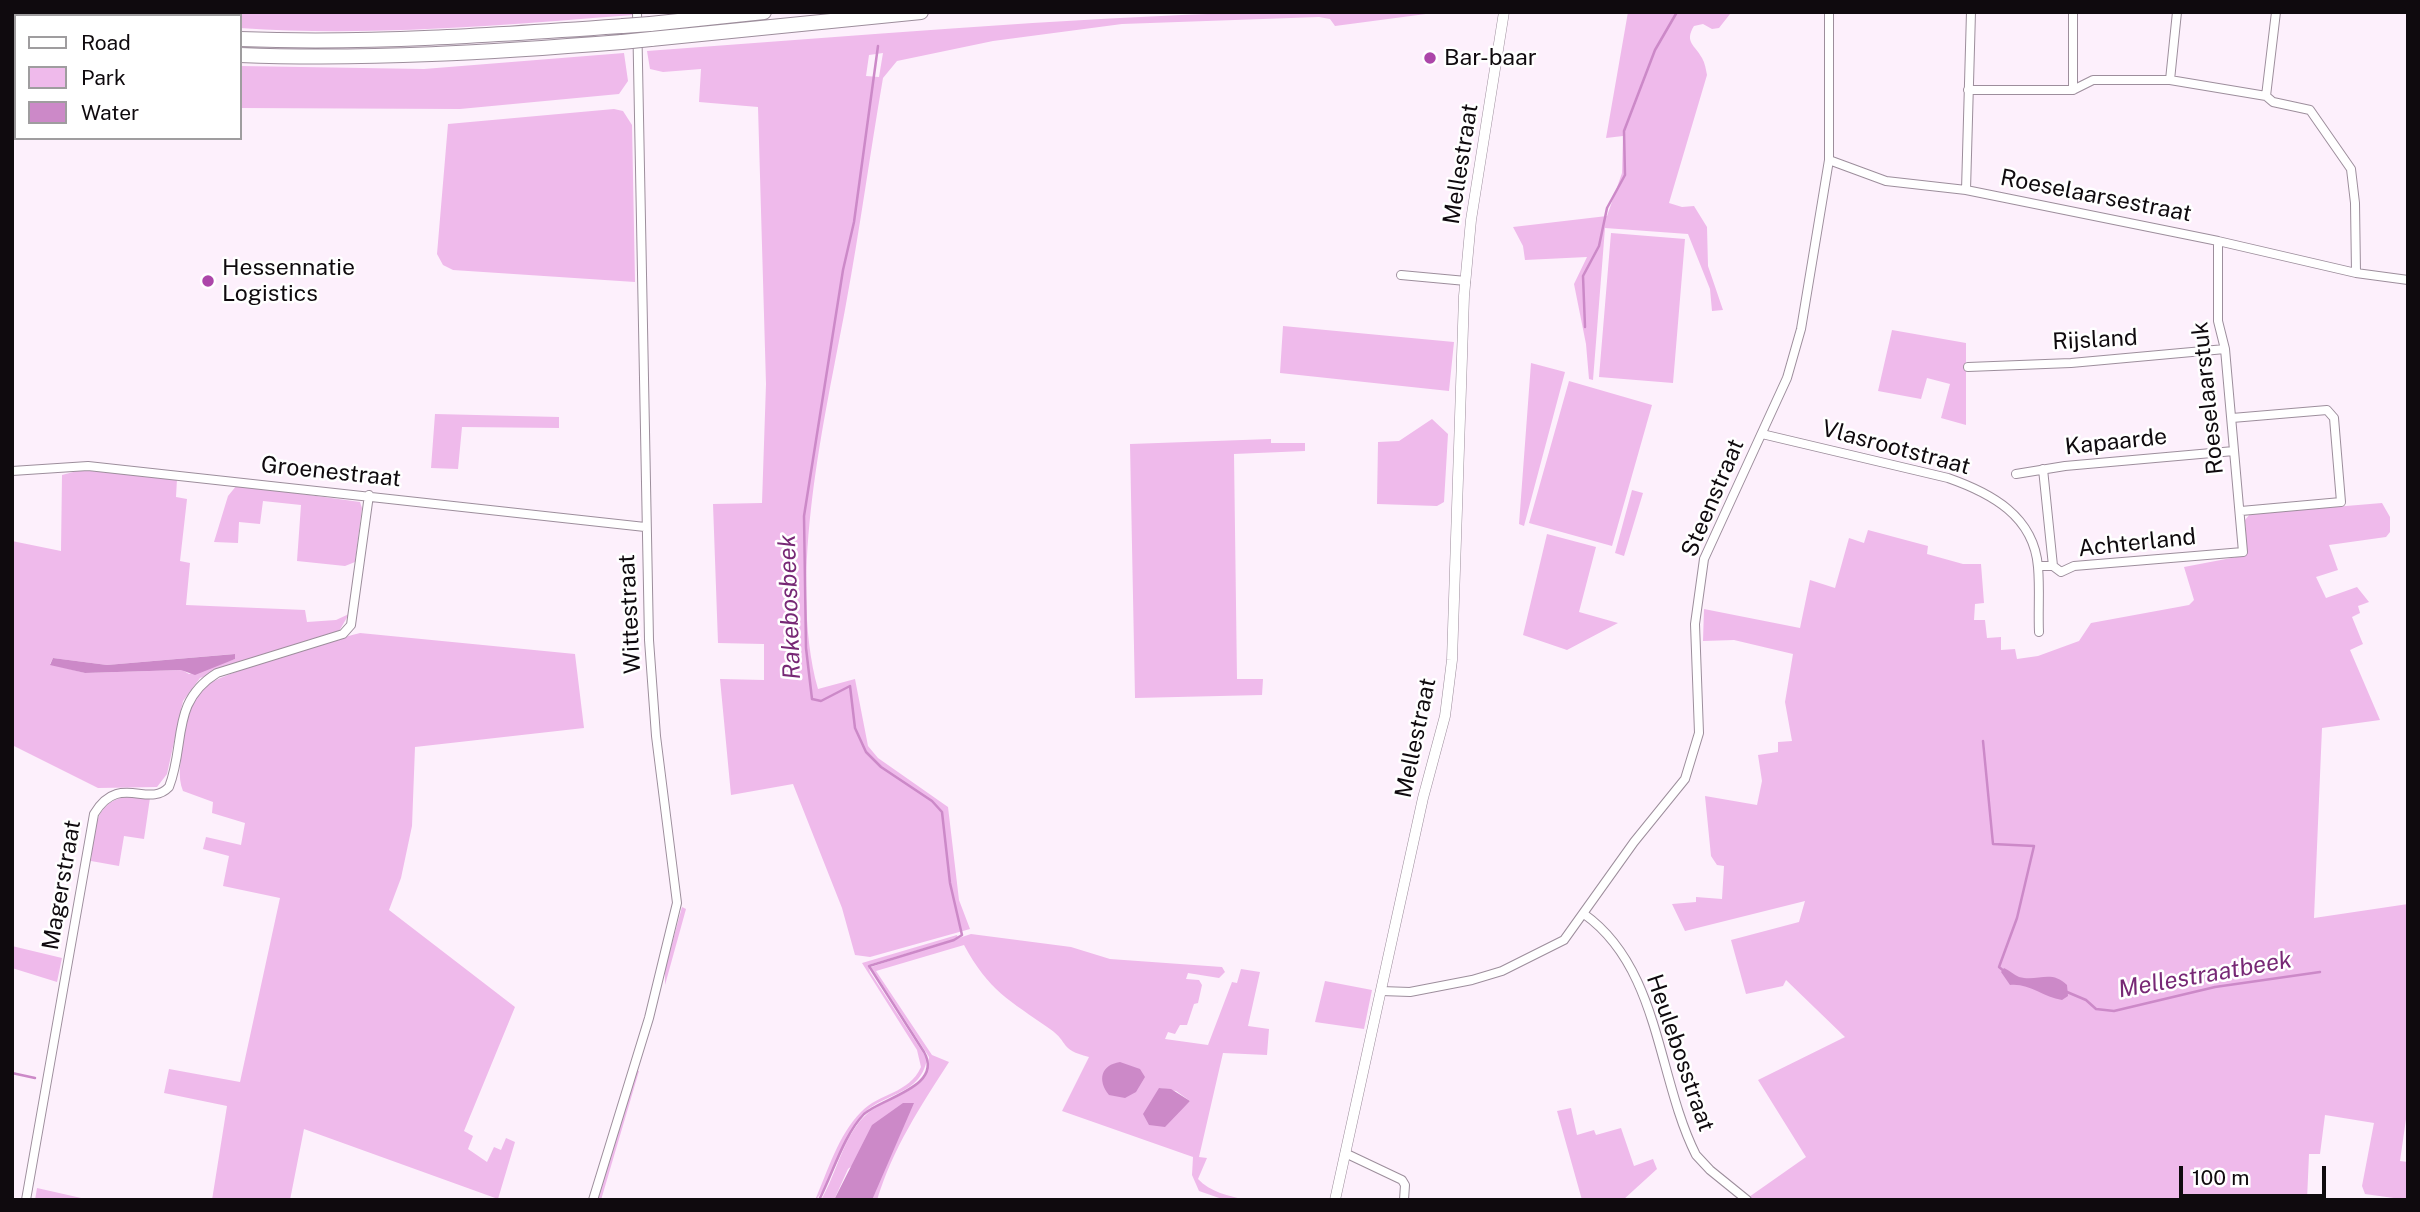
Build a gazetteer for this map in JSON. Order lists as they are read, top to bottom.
{
  "streets": {
    "street": [
      "Mellestraat",
      "Roeselaarsestraat",
      "Rijsland",
      "Roeselaarstuk",
      "Kapaarde",
      "Vlasrootstraat",
      "Groenestraat",
      "Steenstraat",
      "Achterland",
      "Wittestraat",
      "Magerstraat",
      "Heulebosstraat"
    ]
  },
  "crossings": [
    ["Mellestraat", "Steenstraat"],
    ["Roeselaarsestraat", "Roeselaarstuk"],
    ["Roeselaarsestraat", "Steenstraat"],
    ["Rijsland", "Roeselaarstuk"],
    ["Roeselaarstuk", "Kapaarde"],
    ["Roeselaarstuk", "Achterland"],
    ["Kapaarde", "Achterland"],
    ["Vlasrootstraat", "Steenstraat"],
    ["Vlasrootstraat", "Achterland"],
    ["Groenestraat", "Wittestraat"],
    ["Groenestraat", "Magerstraat"],
    ["Steenstraat", "Heulebosstraat"]
  ],
  "water": ["Rakebosbeek", "Mellestraatbeek"],
  "places": ["Bar-baar", "Hessennatie Logistics"],
  "legend": ["Road", "Park", "Water"],
  "scale_bar": "100 m"
}
